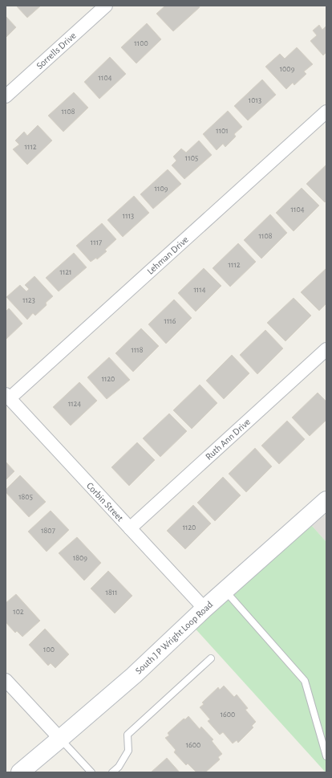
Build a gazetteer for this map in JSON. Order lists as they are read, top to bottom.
{
  "streets": {
    "main road": ["South J P Wright Loop Road"],
    "street": [
      "Sorrells Drive",
      "Lehman Drive",
      "Ruth Ann Drive",
      "Corbin Street"
    ]
  },
  "crossings": [
    ["Lehman Drive", "Corbin Street"],
    ["Ruth Ann Drive", "Corbin Street"],
    ["Corbin Street", "South J P Wright Loop Road"]
  ],
  "house_numbers": [
    "1100",
    "1009",
    "1104",
    "1013",
    "1108",
    "1101",
    "1112",
    "1105",
    "1109",
    "1104",
    "1113",
    "1108",
    "1117",
    "1112",
    "1121",
    "1114",
    "1123",
    "1116",
    "1118",
    "1120",
    "1124",
    "1805",
    "1120",
    "1807",
    "1809",
    "1811",
    "102",
    "100",
    "1600",
    "1600"
  ]
}
